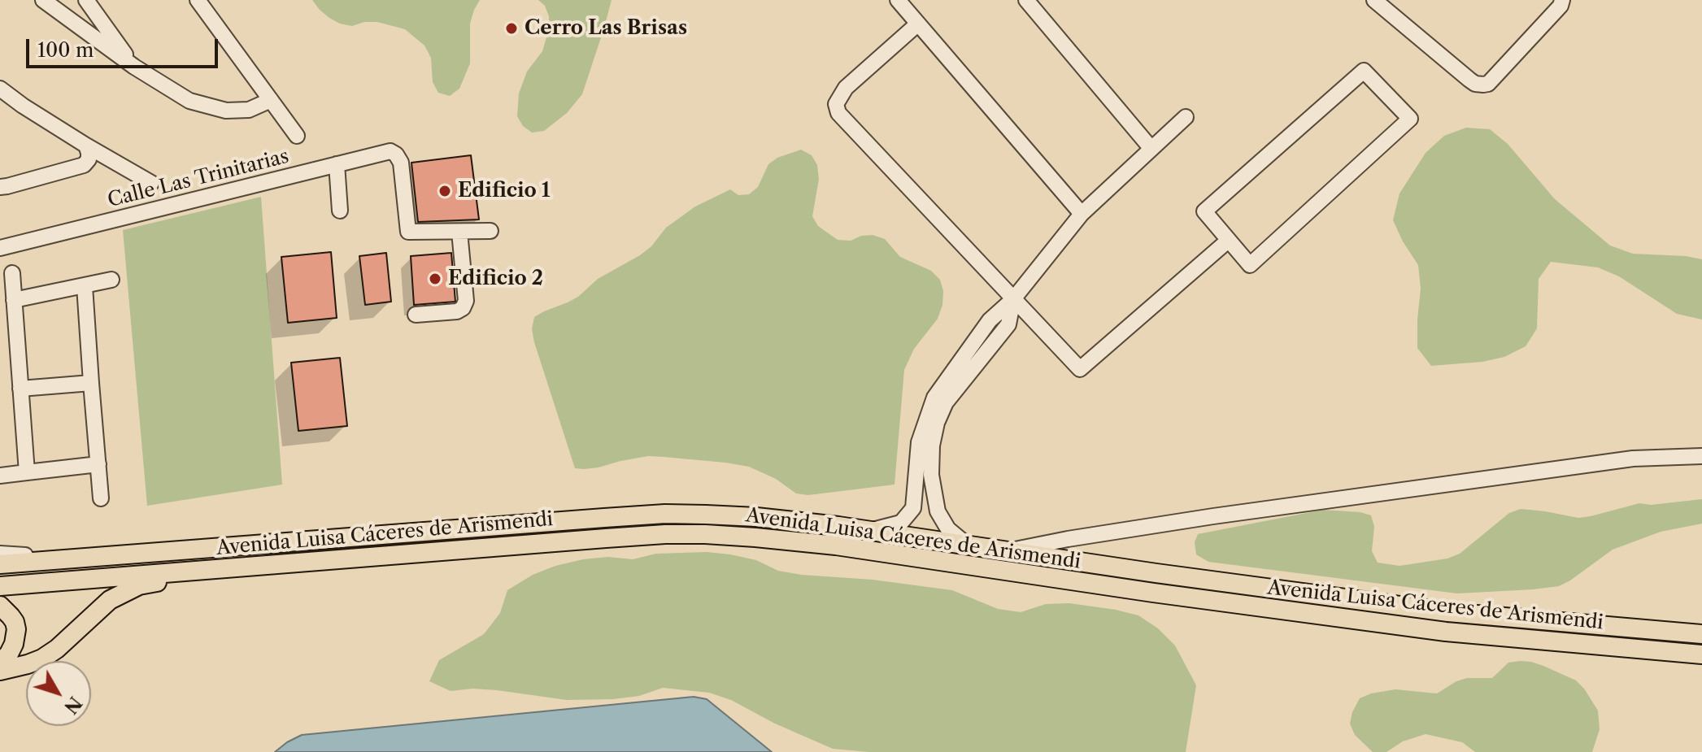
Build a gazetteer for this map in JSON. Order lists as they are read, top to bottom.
{
  "streets": {
    "main road": ["Avenida Luisa Cáceres de Arismendi"],
    "street": ["Calle Las Trinitarias"]
  },
  "places": ["Cerro Las Brisas", "Edificio 1", "Edificio 2"],
  "scale_bar": "100 m",
  "north": "bottom right"
}
